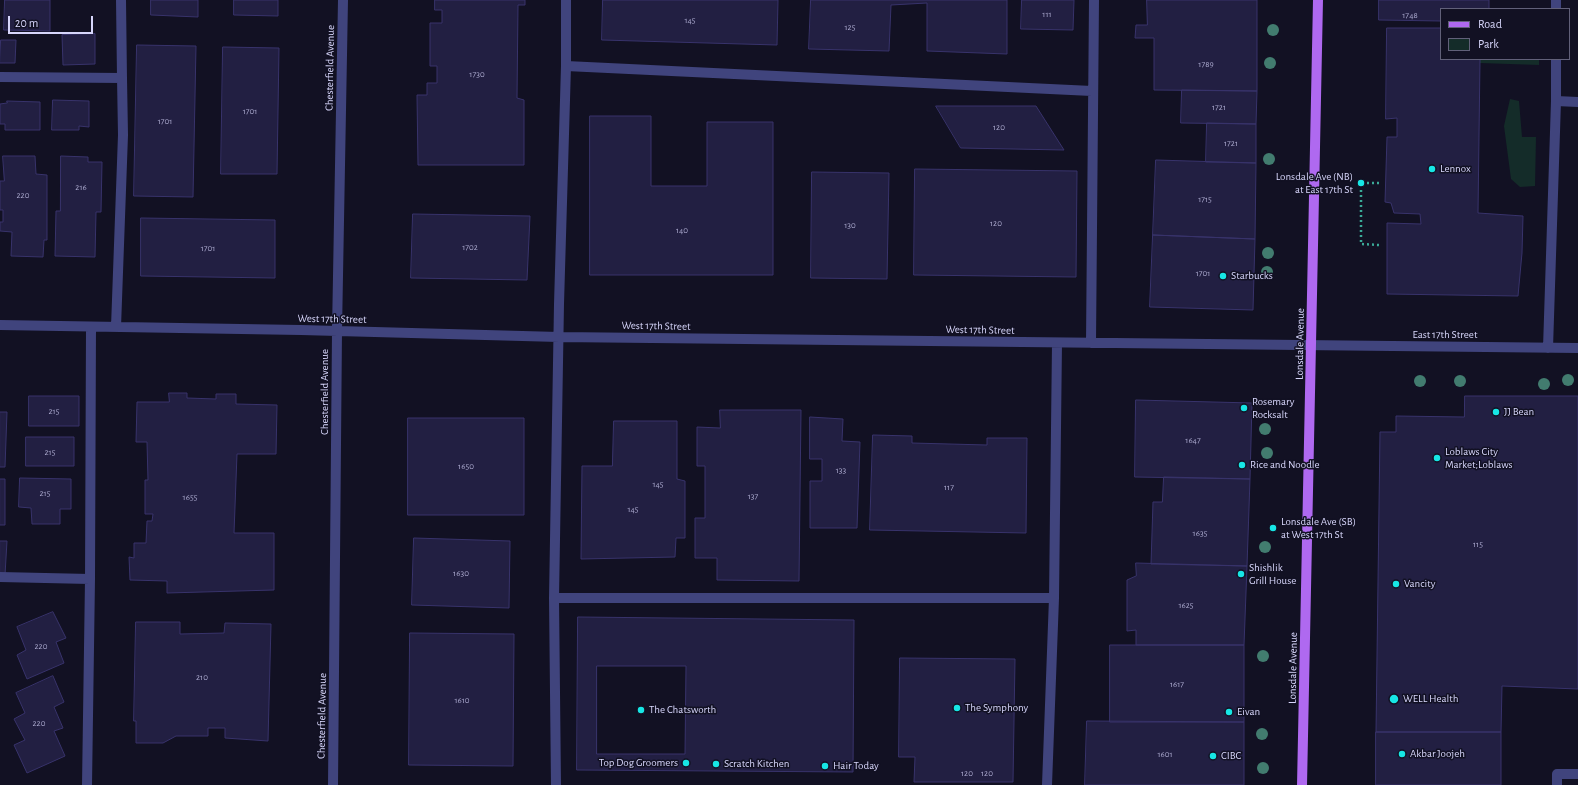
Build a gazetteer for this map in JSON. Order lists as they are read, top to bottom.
{
  "streets": {
    "main road": ["Lonsdale Avenue"],
    "street": ["Chesterfield Avenue", "West 17th Street", "East 17th Street"]
  },
  "crossings": [
    ["Chesterfield Avenue", "West 17th Street"],
    ["West 17th Street", "East 17th Street"],
    ["West 17th Street", "Lonsdale Avenue"],
    ["East 17th Street", "Lonsdale Avenue"]
  ],
  "places": [
    "Lennox",
    "Lonsdale Ave (NB) at East 17th St",
    "Starbucks",
    "Rosemary Rocksalt",
    "JJ Bean",
    "Loblaws City Market;Loblaws",
    "Rice and Noodle",
    "Lonsdale Ave (SB) at West 17th St",
    "Shishlik Grill House",
    "Vancity",
    "WELL Health",
    "The Symphony",
    "The Chatsworth",
    "Eivan",
    "Akbar Joojeh",
    "CIBC",
    "Top Dog Groomers",
    "Scratch Kitchen",
    "Hair Today"
  ],
  "house_numbers": [
    "111",
    "1748",
    "145",
    "125",
    "1789",
    "1730",
    "1721",
    "1701",
    "1701",
    "120",
    "1721",
    "216",
    "220",
    "1715",
    "120",
    "130",
    "140",
    "1702",
    "1701",
    "1701",
    "215",
    "1647",
    "215",
    "1650",
    "133",
    "145",
    "117",
    "215",
    "137",
    "1655",
    "145",
    "1635",
    "115",
    "1630",
    "1625",
    "220",
    "210",
    "1617",
    "1610",
    "220",
    "1601",
    "120",
    "120"
  ],
  "legend": ["Road", "Park"],
  "scale_bar": "20 m"
}
